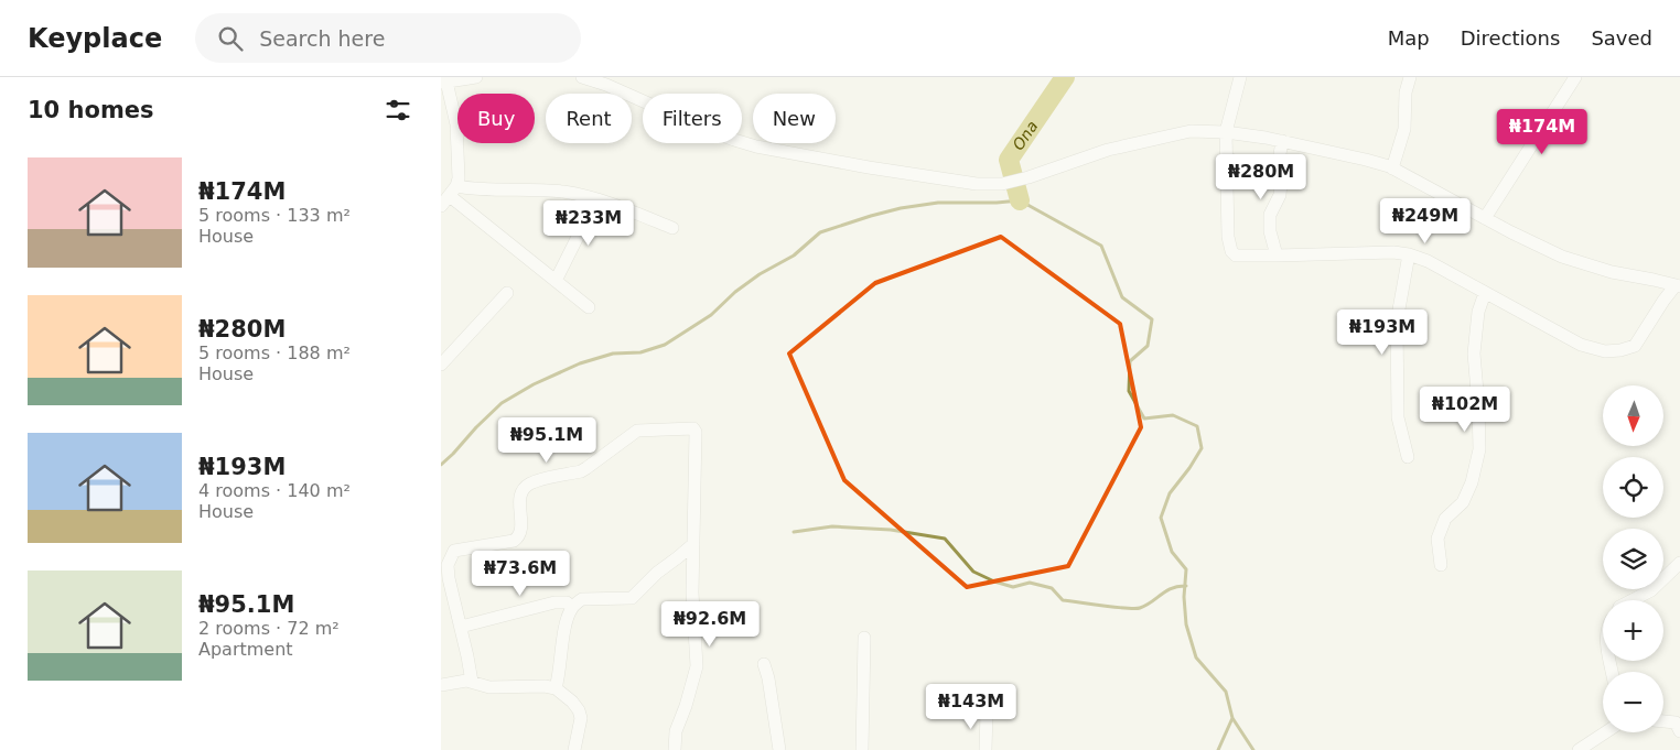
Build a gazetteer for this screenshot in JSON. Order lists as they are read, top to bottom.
{
  "water": ["Ona"],
  "north": "bottom",
  "page": {
    "header": "Keyplace",
    "search": "Search here",
    "nav": ["Map", "Directions", "Saved"],
    "heading": "10 homes",
    "chip": [
      "Buy",
      "Rent",
      "Filters",
      "New"
    ],
    "price": [
      "₦174M",
      "₦280M",
      "₦249M",
      "₦233M",
      "₦193M",
      "₦102M",
      "₦95.1M",
      "₦73.6M",
      "₦92.6M",
      "₦143M"
    ],
    "list": [
      {
        "name": "₦174M",
        "note": "5 rooms · 133 m² · House"
      },
      {
        "name": "₦280M",
        "note": "5 rooms · 188 m² · House"
      },
      {
        "name": "₦193M",
        "note": "4 rooms · 140 m² · House"
      },
      {
        "name": "₦95.1M",
        "note": "2 rooms · 72 m² · Apartment"
      }
    ],
    "map_buttons": ["+", "−"]
  }
}
